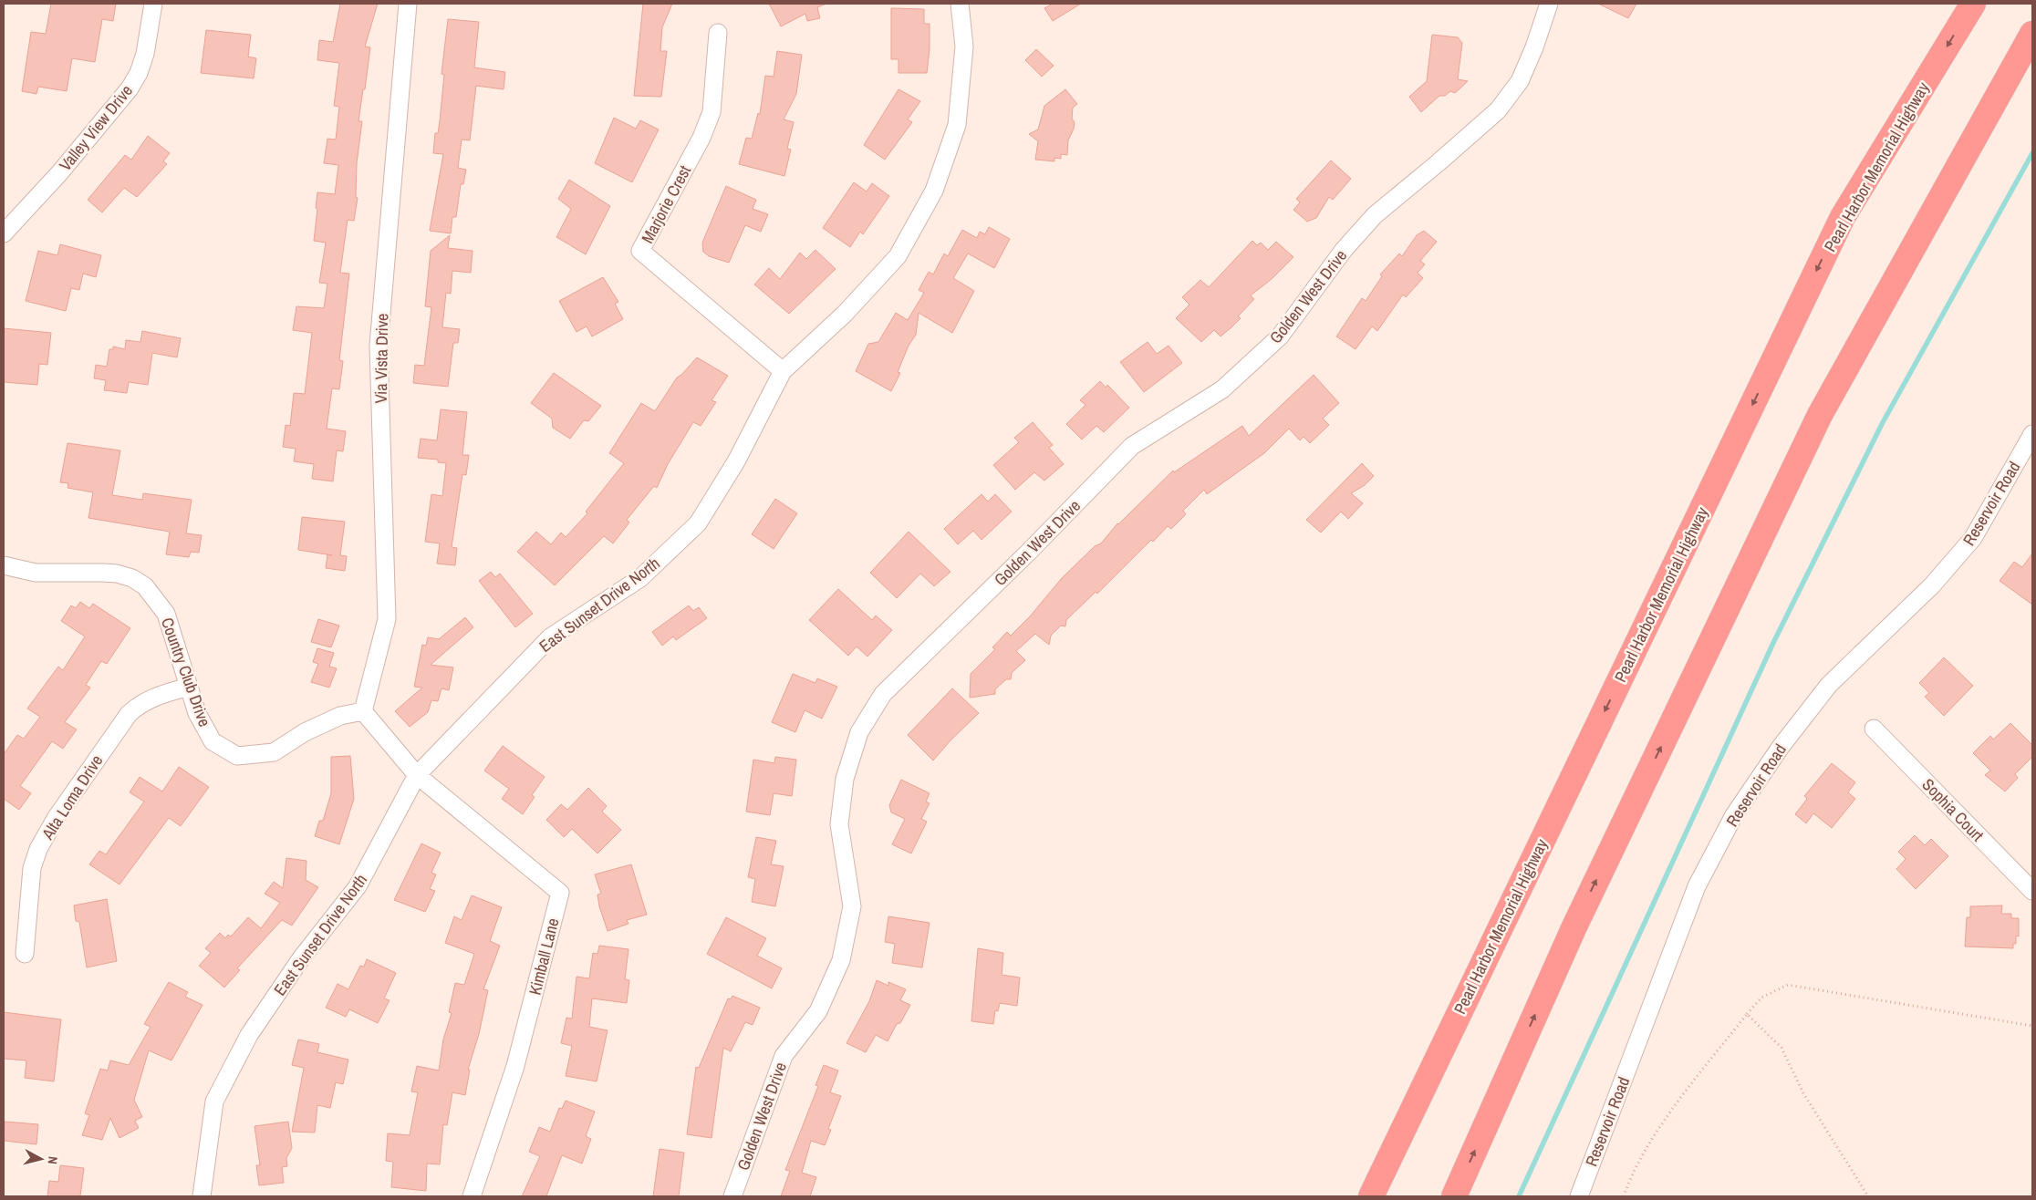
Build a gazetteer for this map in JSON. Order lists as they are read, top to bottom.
{
  "streets": {
    "highway": ["Pearl Harbor Memorial Highway"],
    "street": [
      "Valley View Drive",
      "Marjorie Crest",
      "Golden West Drive",
      "Via Vista Drive",
      "Reservoir Road",
      "East Sunset Drive North",
      "Country Club Drive",
      "Alta Loma Drive",
      "Sophia Court",
      "Kimball Lane"
    ]
  },
  "crossings": [
    ["Marjorie Crest", "East Sunset Drive North"],
    ["Via Vista Drive", "Country Club Drive"],
    ["East Sunset Drive North", "Kimball Lane"],
    ["Country Club Drive", "Alta Loma Drive"]
  ],
  "north": "right"
}
